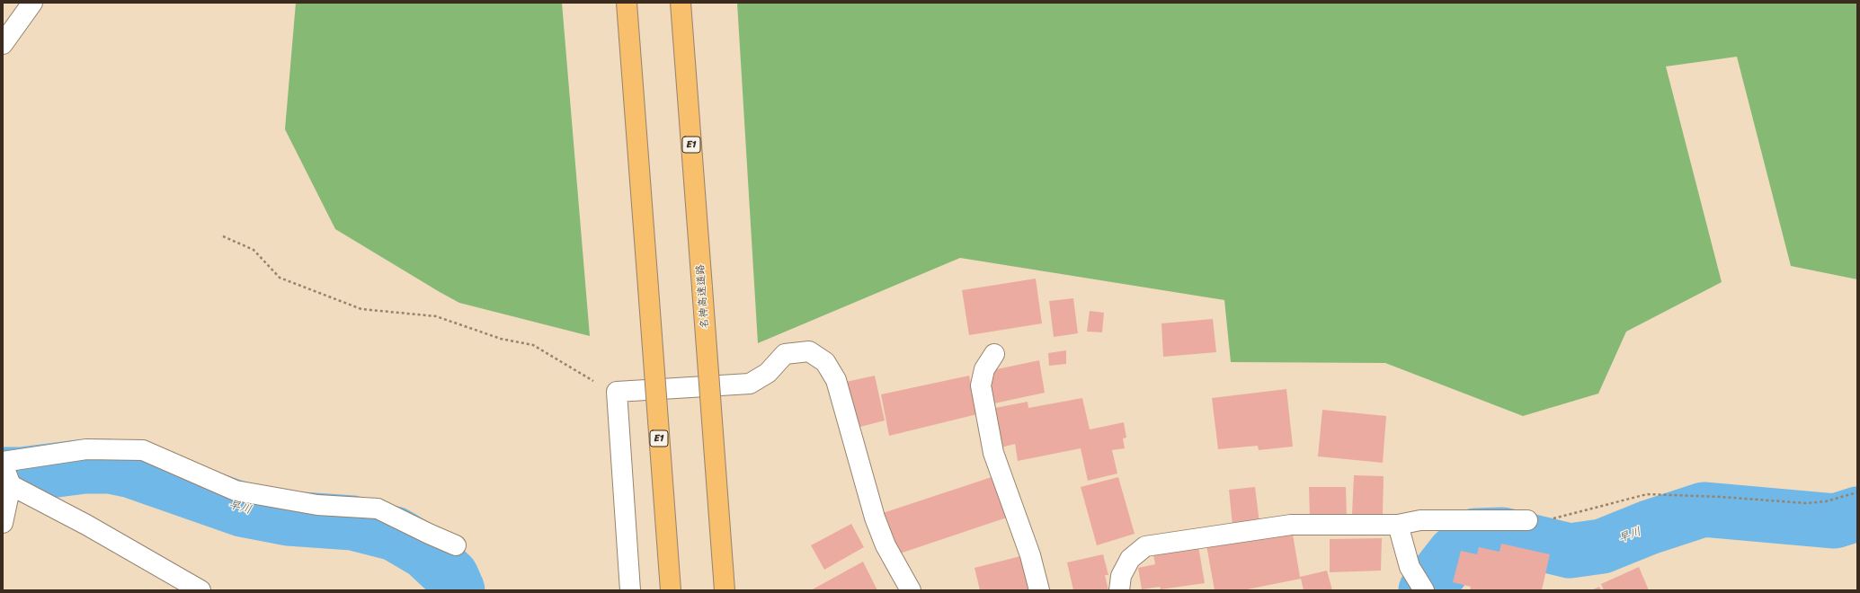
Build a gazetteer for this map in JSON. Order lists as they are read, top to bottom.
{
  "streets": {
    "highway": ["E1", "名神高速道路"]
  },
  "water": ["早川"]
}
